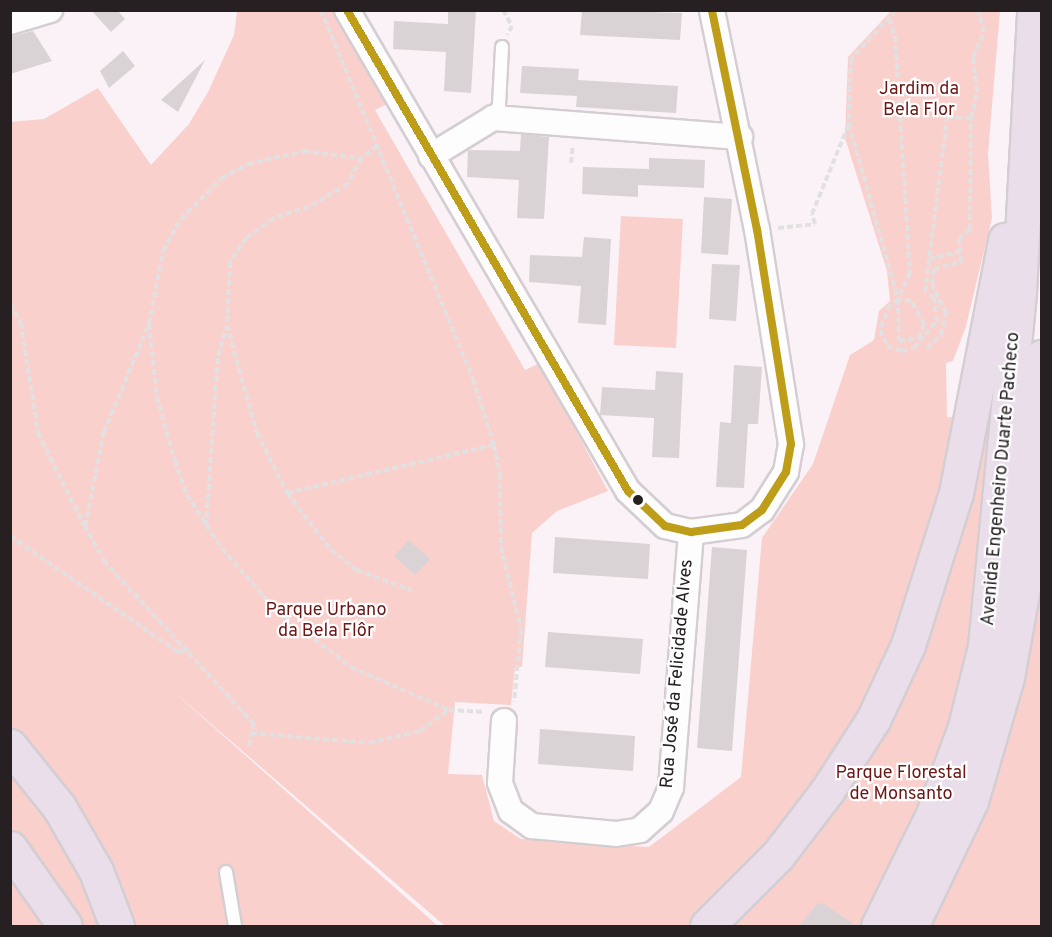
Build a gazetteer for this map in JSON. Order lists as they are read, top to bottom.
{
  "streets": {
    "highway": ["Avenida Engenheiro Duarte Pacheco"],
    "street": ["Rua José da Felicidade Alves"]
  },
  "parks": ["Jardim da Bela Flor", "Parque Urbano da Bela Flôr", "Parque Florestal de Monsanto"]
}
